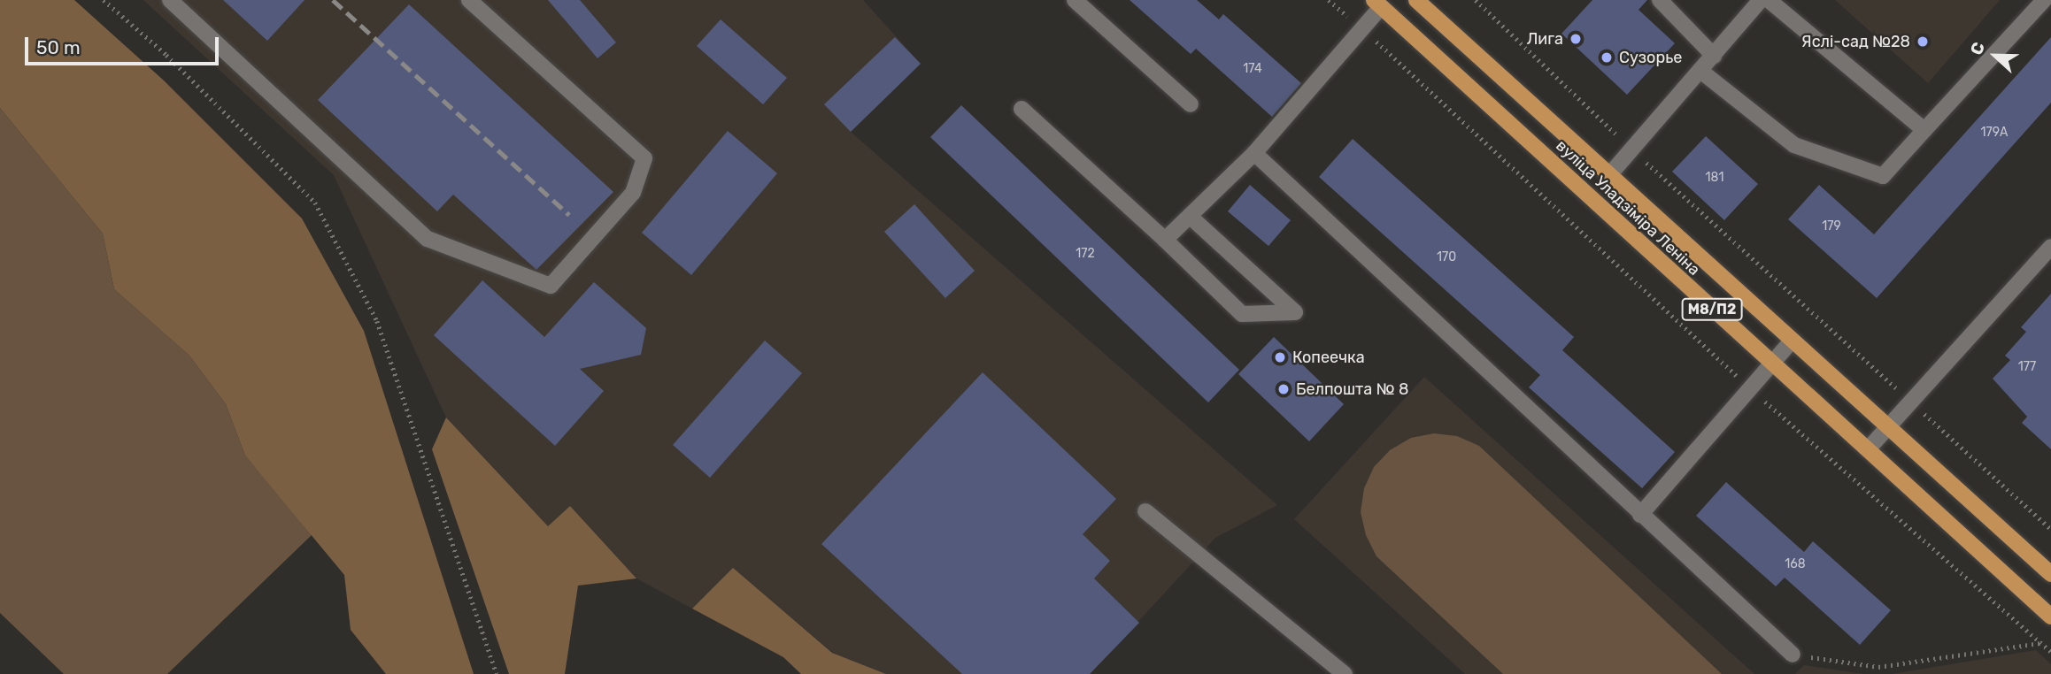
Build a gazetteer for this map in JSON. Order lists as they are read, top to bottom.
{
  "streets": {
    "main road": ["вуліца Уладзіміра Леніна", "М8/П2"]
  },
  "places": [
    "Лига",
    "Яслі-сад №28",
    "Сузорье",
    "Копеечка",
    "Белпошта № 8"
  ],
  "house_numbers": [
    "174",
    "179А",
    "181",
    "179",
    "172",
    "170",
    "177",
    "168"
  ],
  "scale_bar": "50 m",
  "north": "left"
}
